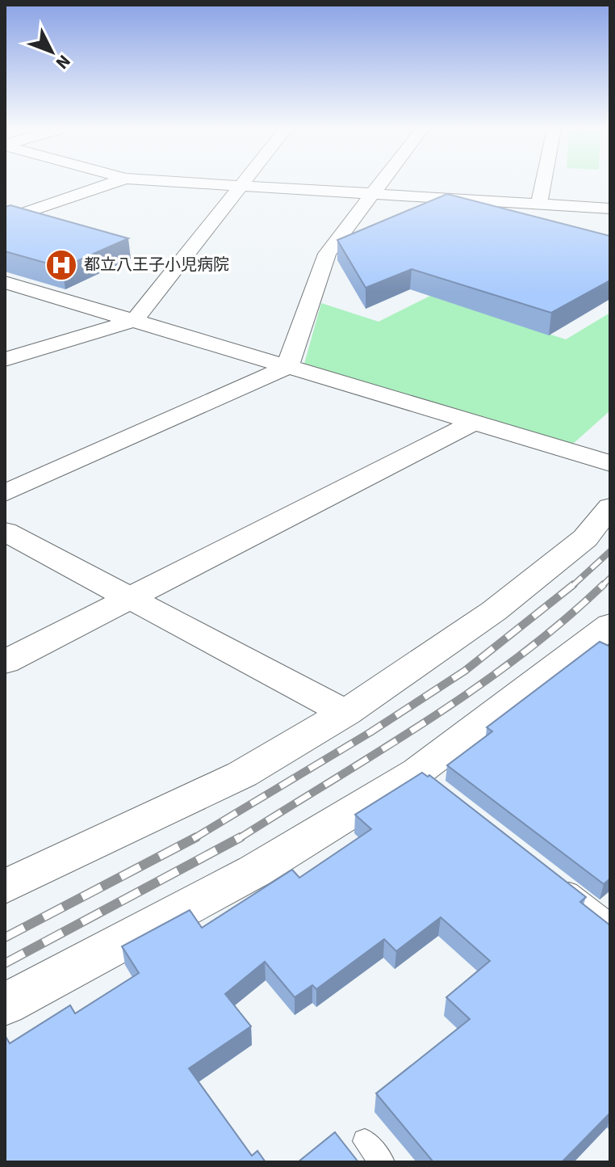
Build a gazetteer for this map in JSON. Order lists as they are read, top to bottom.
{
  "places": {
    "hospital": ["都立八王子小児病院"]
  },
  "north": "bottom right"
}
